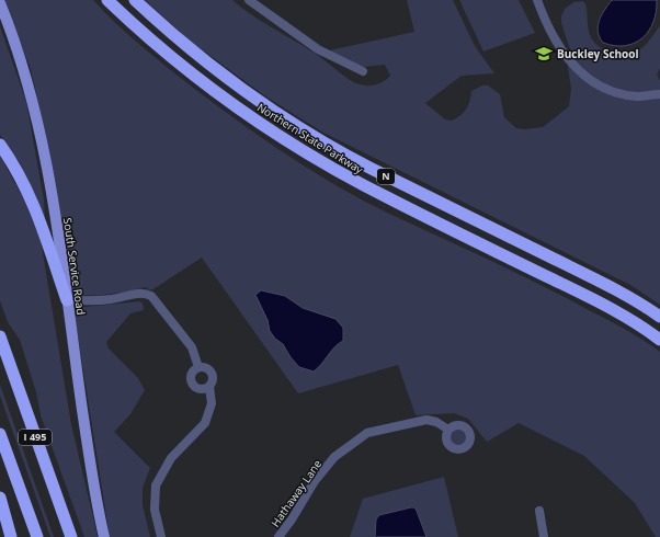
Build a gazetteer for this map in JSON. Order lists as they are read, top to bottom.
{
  "streets": {
    "highway": ["Northern State Parkway", "N", "I 495"],
    "main road": ["South Service Road"],
    "street": ["Hathaway Lane"]
  },
  "places": {
    "school or university": ["Buckley School"]
  }
}
